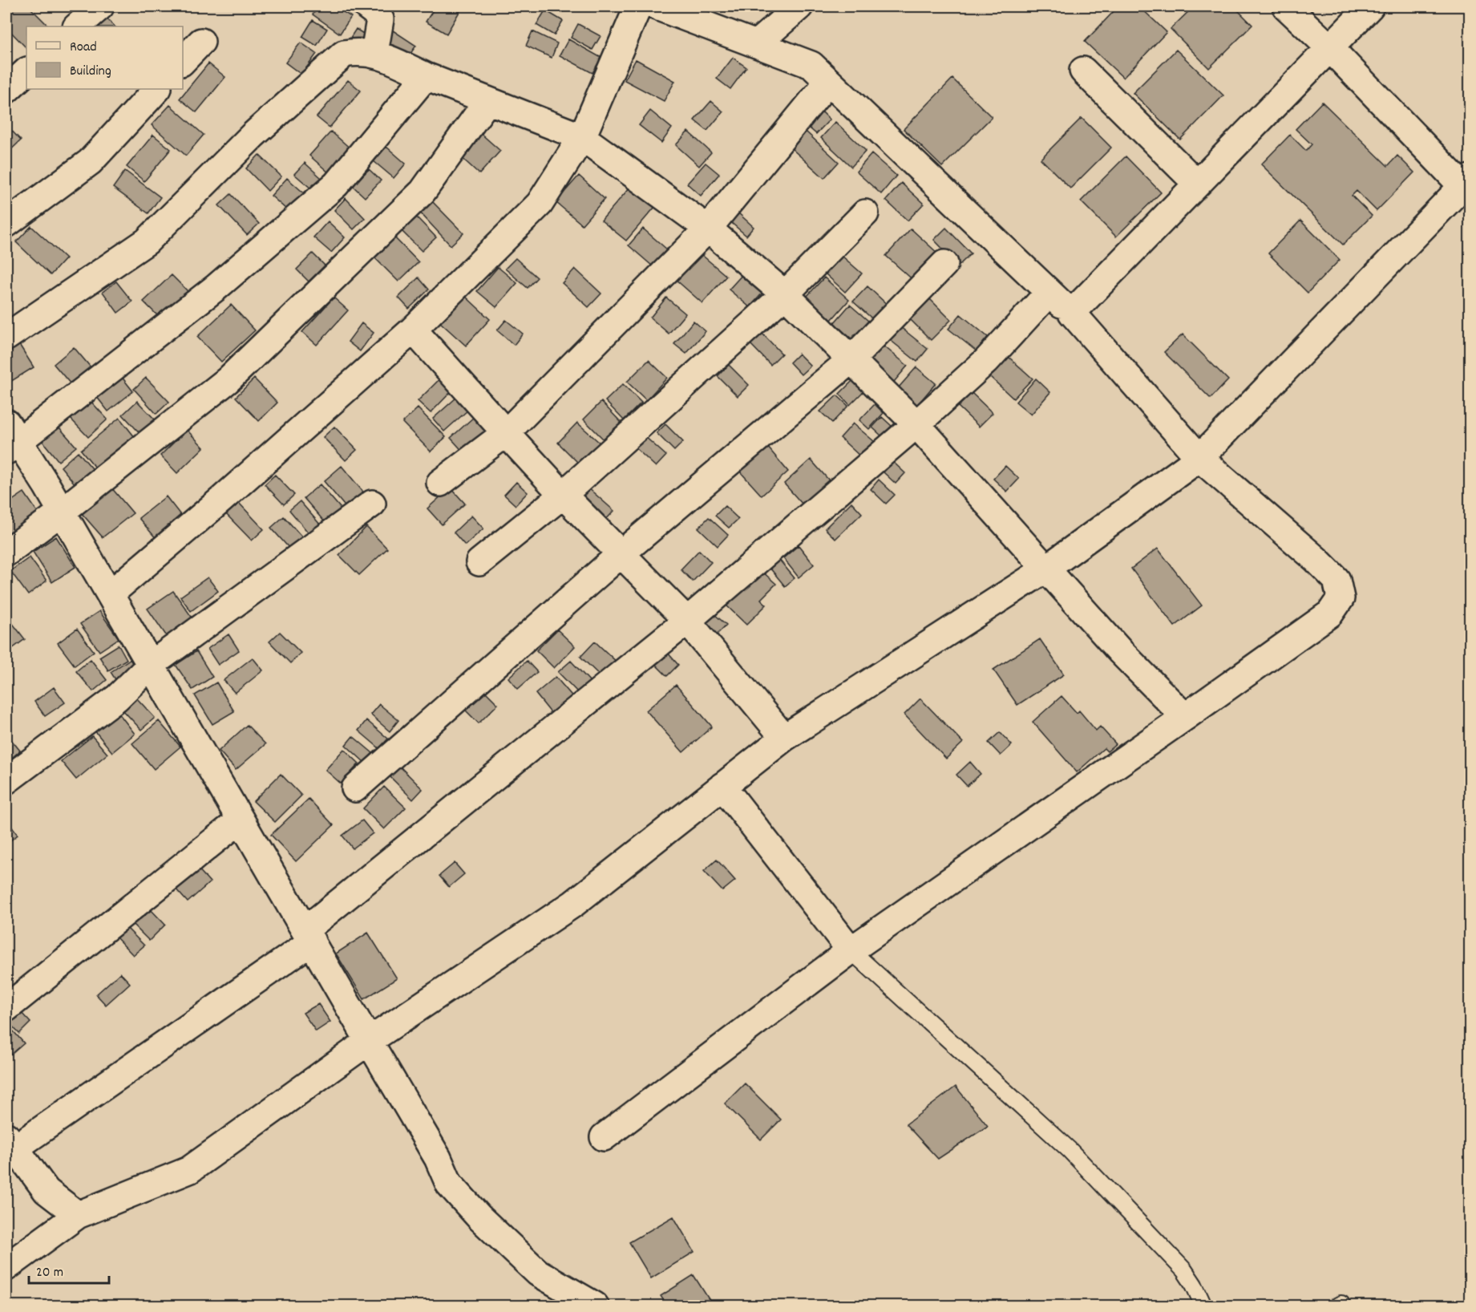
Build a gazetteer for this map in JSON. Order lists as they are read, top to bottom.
{
  "legend": ["Road", "Building"],
  "scale_bar": "20 m"
}
